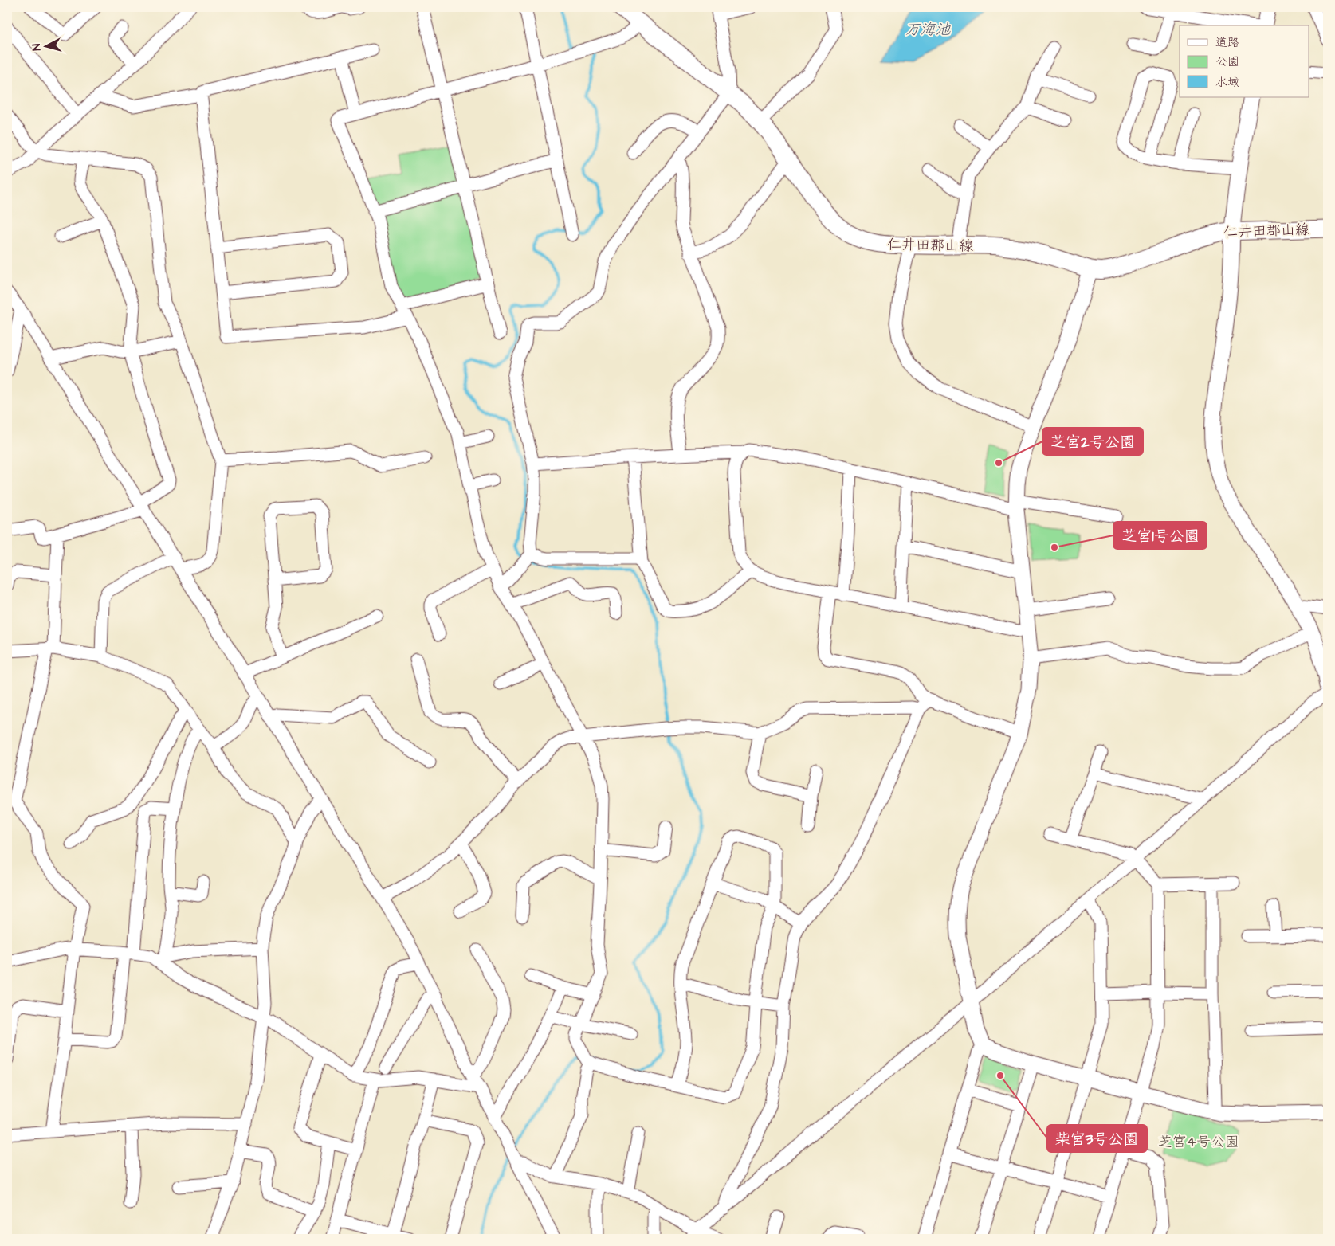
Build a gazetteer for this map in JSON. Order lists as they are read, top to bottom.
{
  "streets": {
    "main road": ["仁井田郡山線"]
  },
  "water": ["万海池"],
  "parks": ["芝宮4号公園"],
  "places": ["芝宮2号公園", "芝宮1号公園", "柴宮3号公園"],
  "legend": ["道路", "公園", "水域"],
  "north": "left"
}
